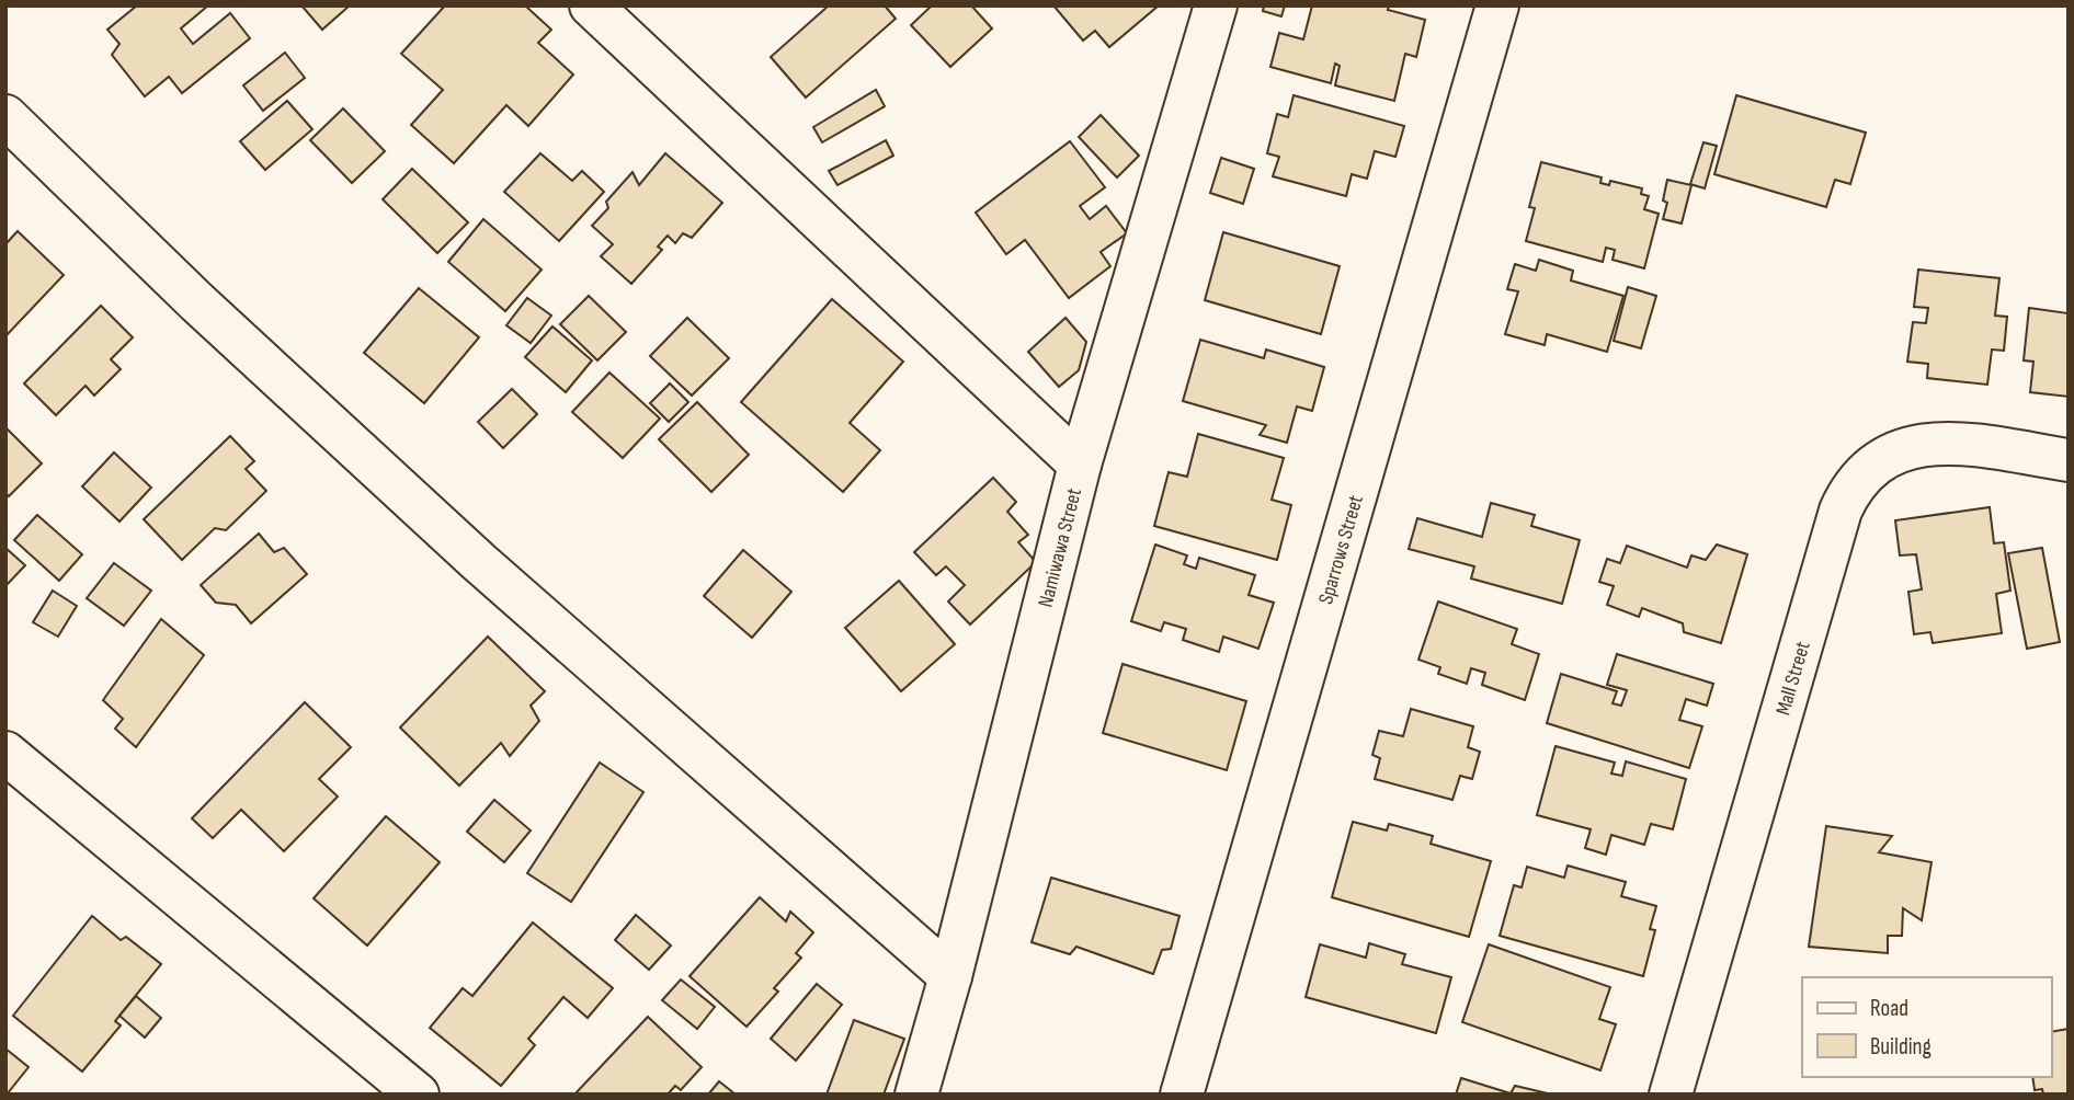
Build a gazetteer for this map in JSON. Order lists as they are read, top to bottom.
{
  "streets": {
    "street": ["Namiwawa Street", "Sparrows Street", "Mall Street"]
  },
  "legend": ["Road", "Building"]
}
